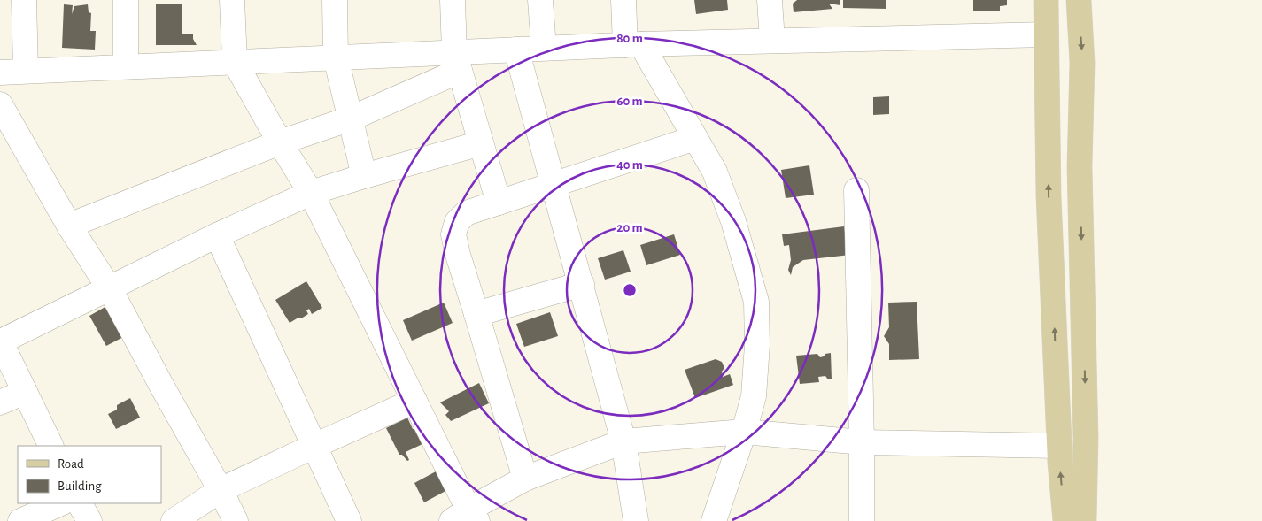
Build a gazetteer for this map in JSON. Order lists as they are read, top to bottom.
{
  "legend": ["Road", "Building"],
  "rings": [
    "80 m",
    "60 m",
    "40 m",
    "20 m"
  ]
}
